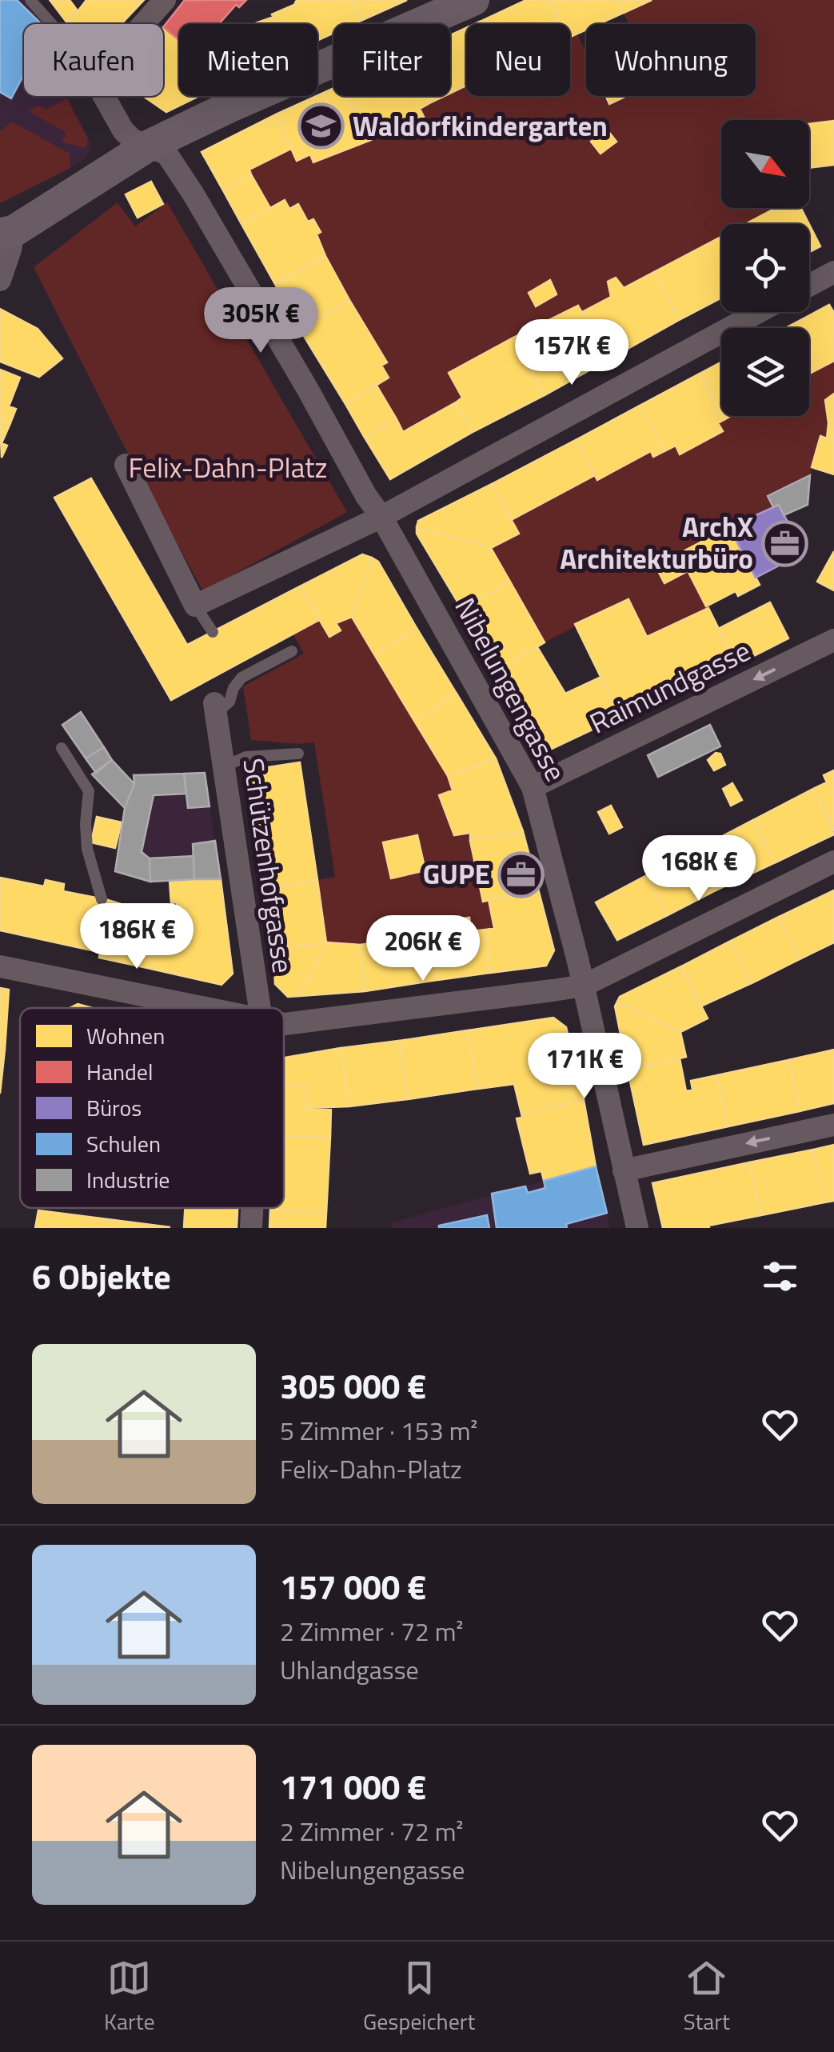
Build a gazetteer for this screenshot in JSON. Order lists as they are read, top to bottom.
{
  "streets": {
    "street": ["Raimundgasse", "Nibelungengasse", "Schützenhofgasse"]
  },
  "crossings": [
    ["Raimundgasse", "Nibelungengasse"]
  ],
  "one_way": ["Raimundgasse"],
  "parks": ["Felix-Dahn-Platz"],
  "places": {
    "school or university": ["Waldorfkindergarten"],
    "office": ["ArchX Architekturbüro", "GUPE"]
  },
  "legend": [
    "Wohnen",
    "Handel",
    "Büros",
    "Schulen",
    "Industrie"
  ],
  "north": "bottom right",
  "page": {
    "chip": [
      "Kaufen",
      "Mieten",
      "Filter",
      "Neu",
      "Wohnung"
    ],
    "price": [
      "305K €",
      "157K €",
      "168K €",
      "186K €",
      "206K €",
      "171K €"
    ],
    "heading": "6 Objekte",
    "list": [
      {
        "name": "305 000 €",
        "note": "5 Zimmer · 153 m² · Felix-Dahn-Platz"
      },
      {
        "name": "157 000 €",
        "note": "2 Zimmer · 72 m² · Uhlandgasse"
      },
      {
        "name": "171 000 €",
        "note": "2 Zimmer · 72 m² · Nibelungengasse"
      }
    ],
    "tabs": ["Karte", "Gespeichert", "Start"]
  }
}
